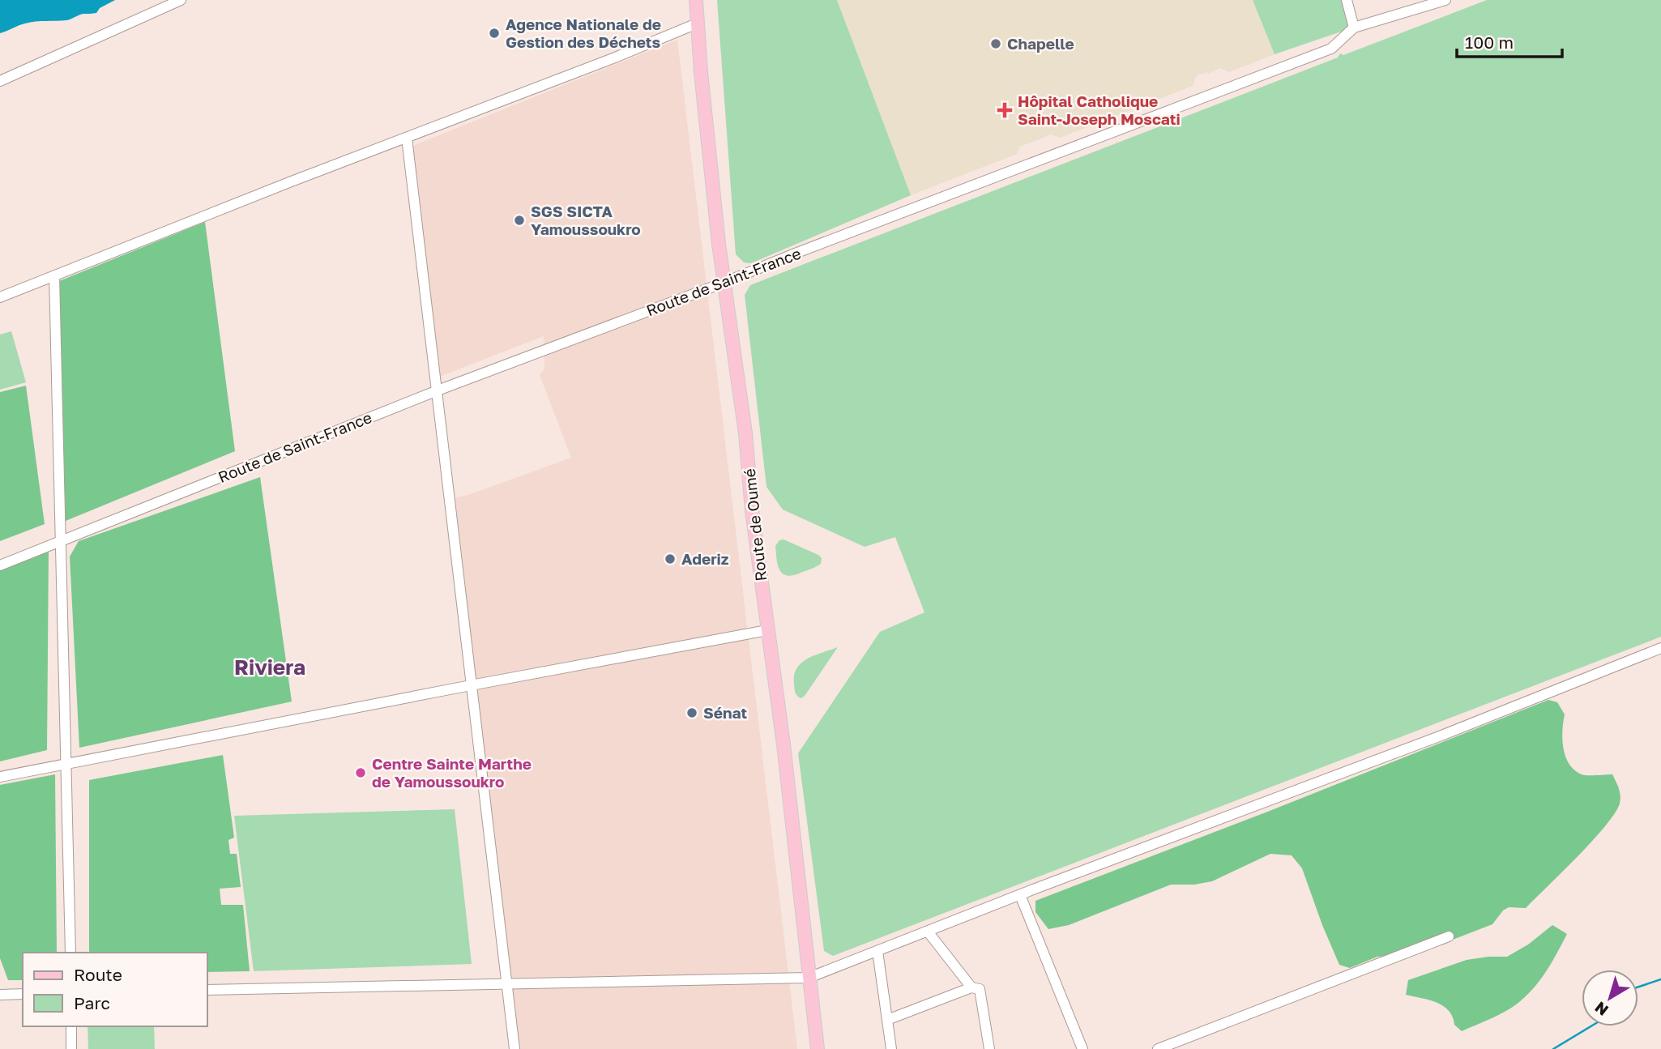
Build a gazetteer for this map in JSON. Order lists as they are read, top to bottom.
{
  "streets": {
    "main road": ["Route de Oumé"],
    "street": ["Route de Saint-France"]
  },
  "crossings": [
    ["Route de Saint-France", "Route de Oumé"]
  ],
  "districts": ["Riviera"],
  "places": {
    "other": [
      "Agence Nationale de Gestion des Déchets",
      "Chapelle",
      "SGS SICTA Yamoussoukro",
      "Aderiz",
      "Sénat",
      "Centre Sainte Marthe de Yamoussoukro"
    ],
    "health": ["Hôpital Catholique Saint-Joseph Moscati"]
  },
  "legend": ["Route", "Parc"],
  "scale_bar": "100 m",
  "north": "bottom left"
}
